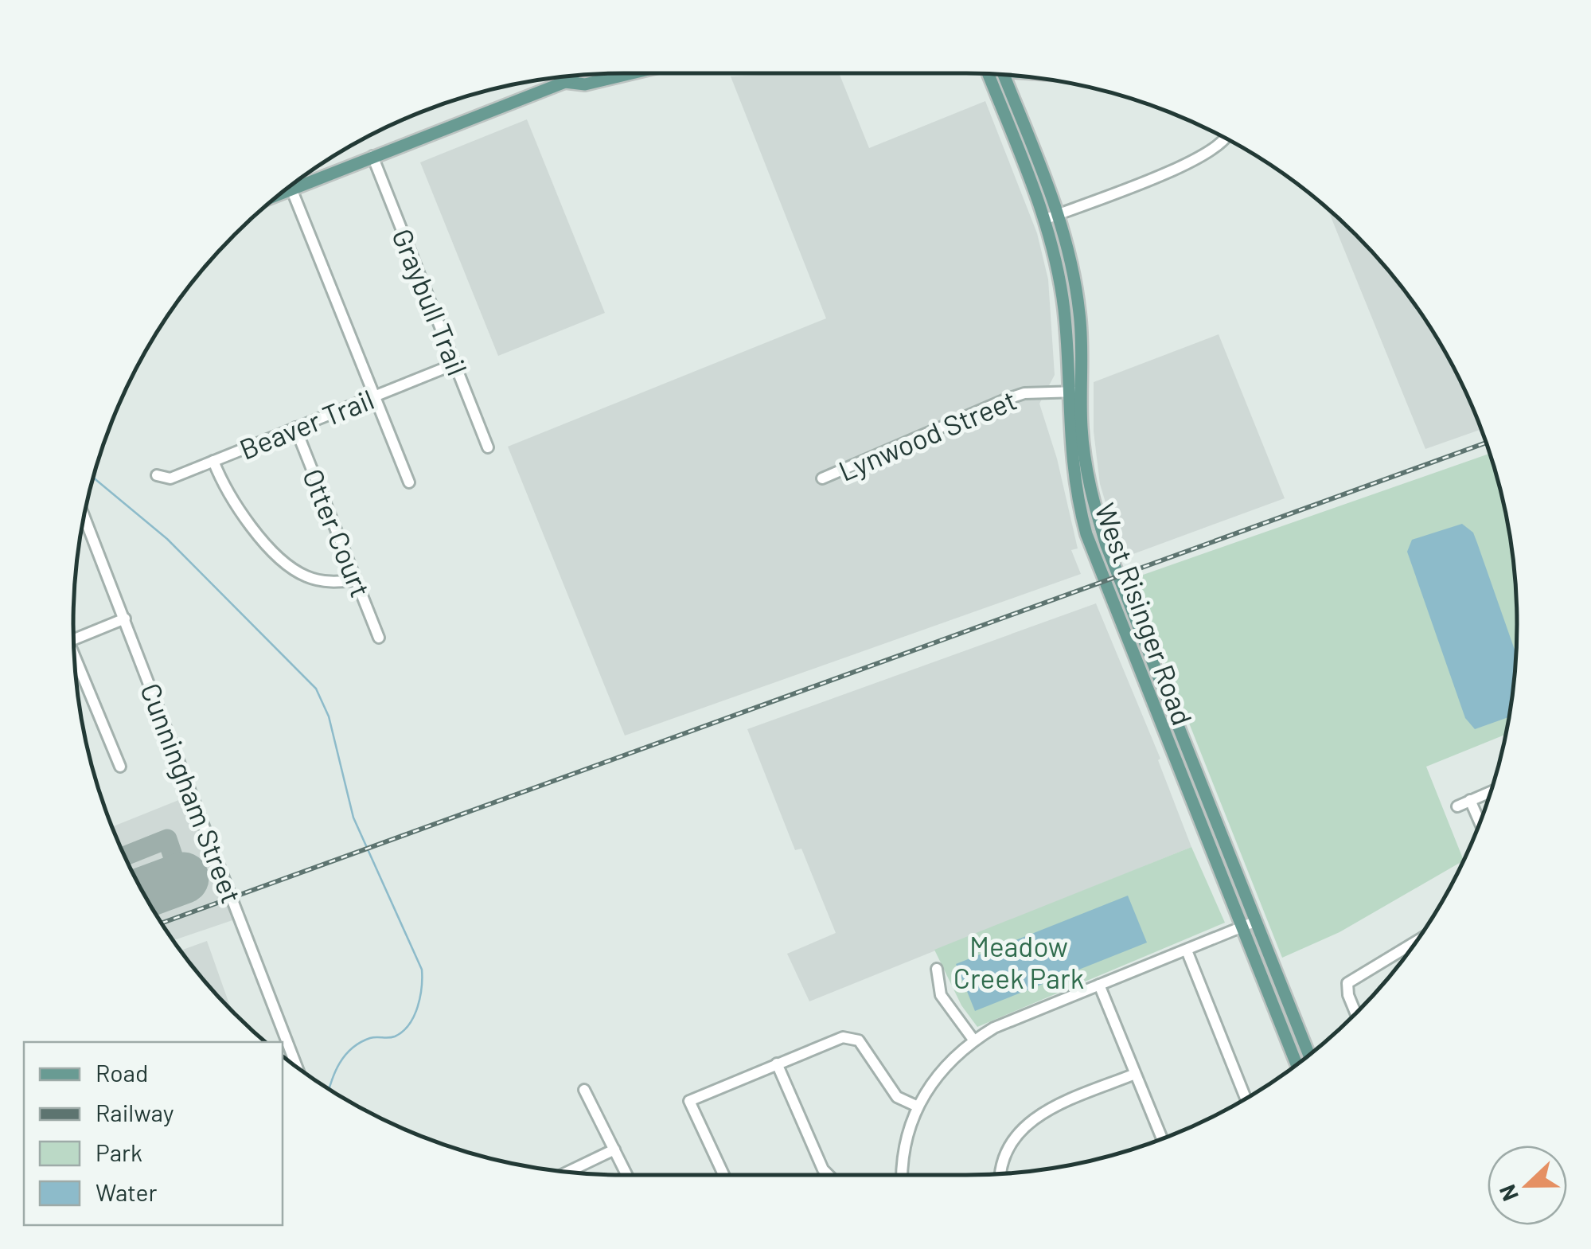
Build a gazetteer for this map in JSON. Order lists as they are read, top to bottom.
{
  "streets": {
    "main road": ["West Risinger Road"],
    "street": [
      "Graybull Trail",
      "Beaver Trail",
      "Lynwood Street",
      "Otter Court",
      "Cunningham Street"
    ]
  },
  "crossings": [
    ["Graybull Trail", "Beaver Trail"],
    ["Beaver Trail", "Otter Court"],
    ["Lynwood Street", "West Risinger Road"]
  ],
  "parks": ["Meadow Creek Park"],
  "legend": [
    "Road",
    "Railway",
    "Park",
    "Water"
  ],
  "north": "left"
}
